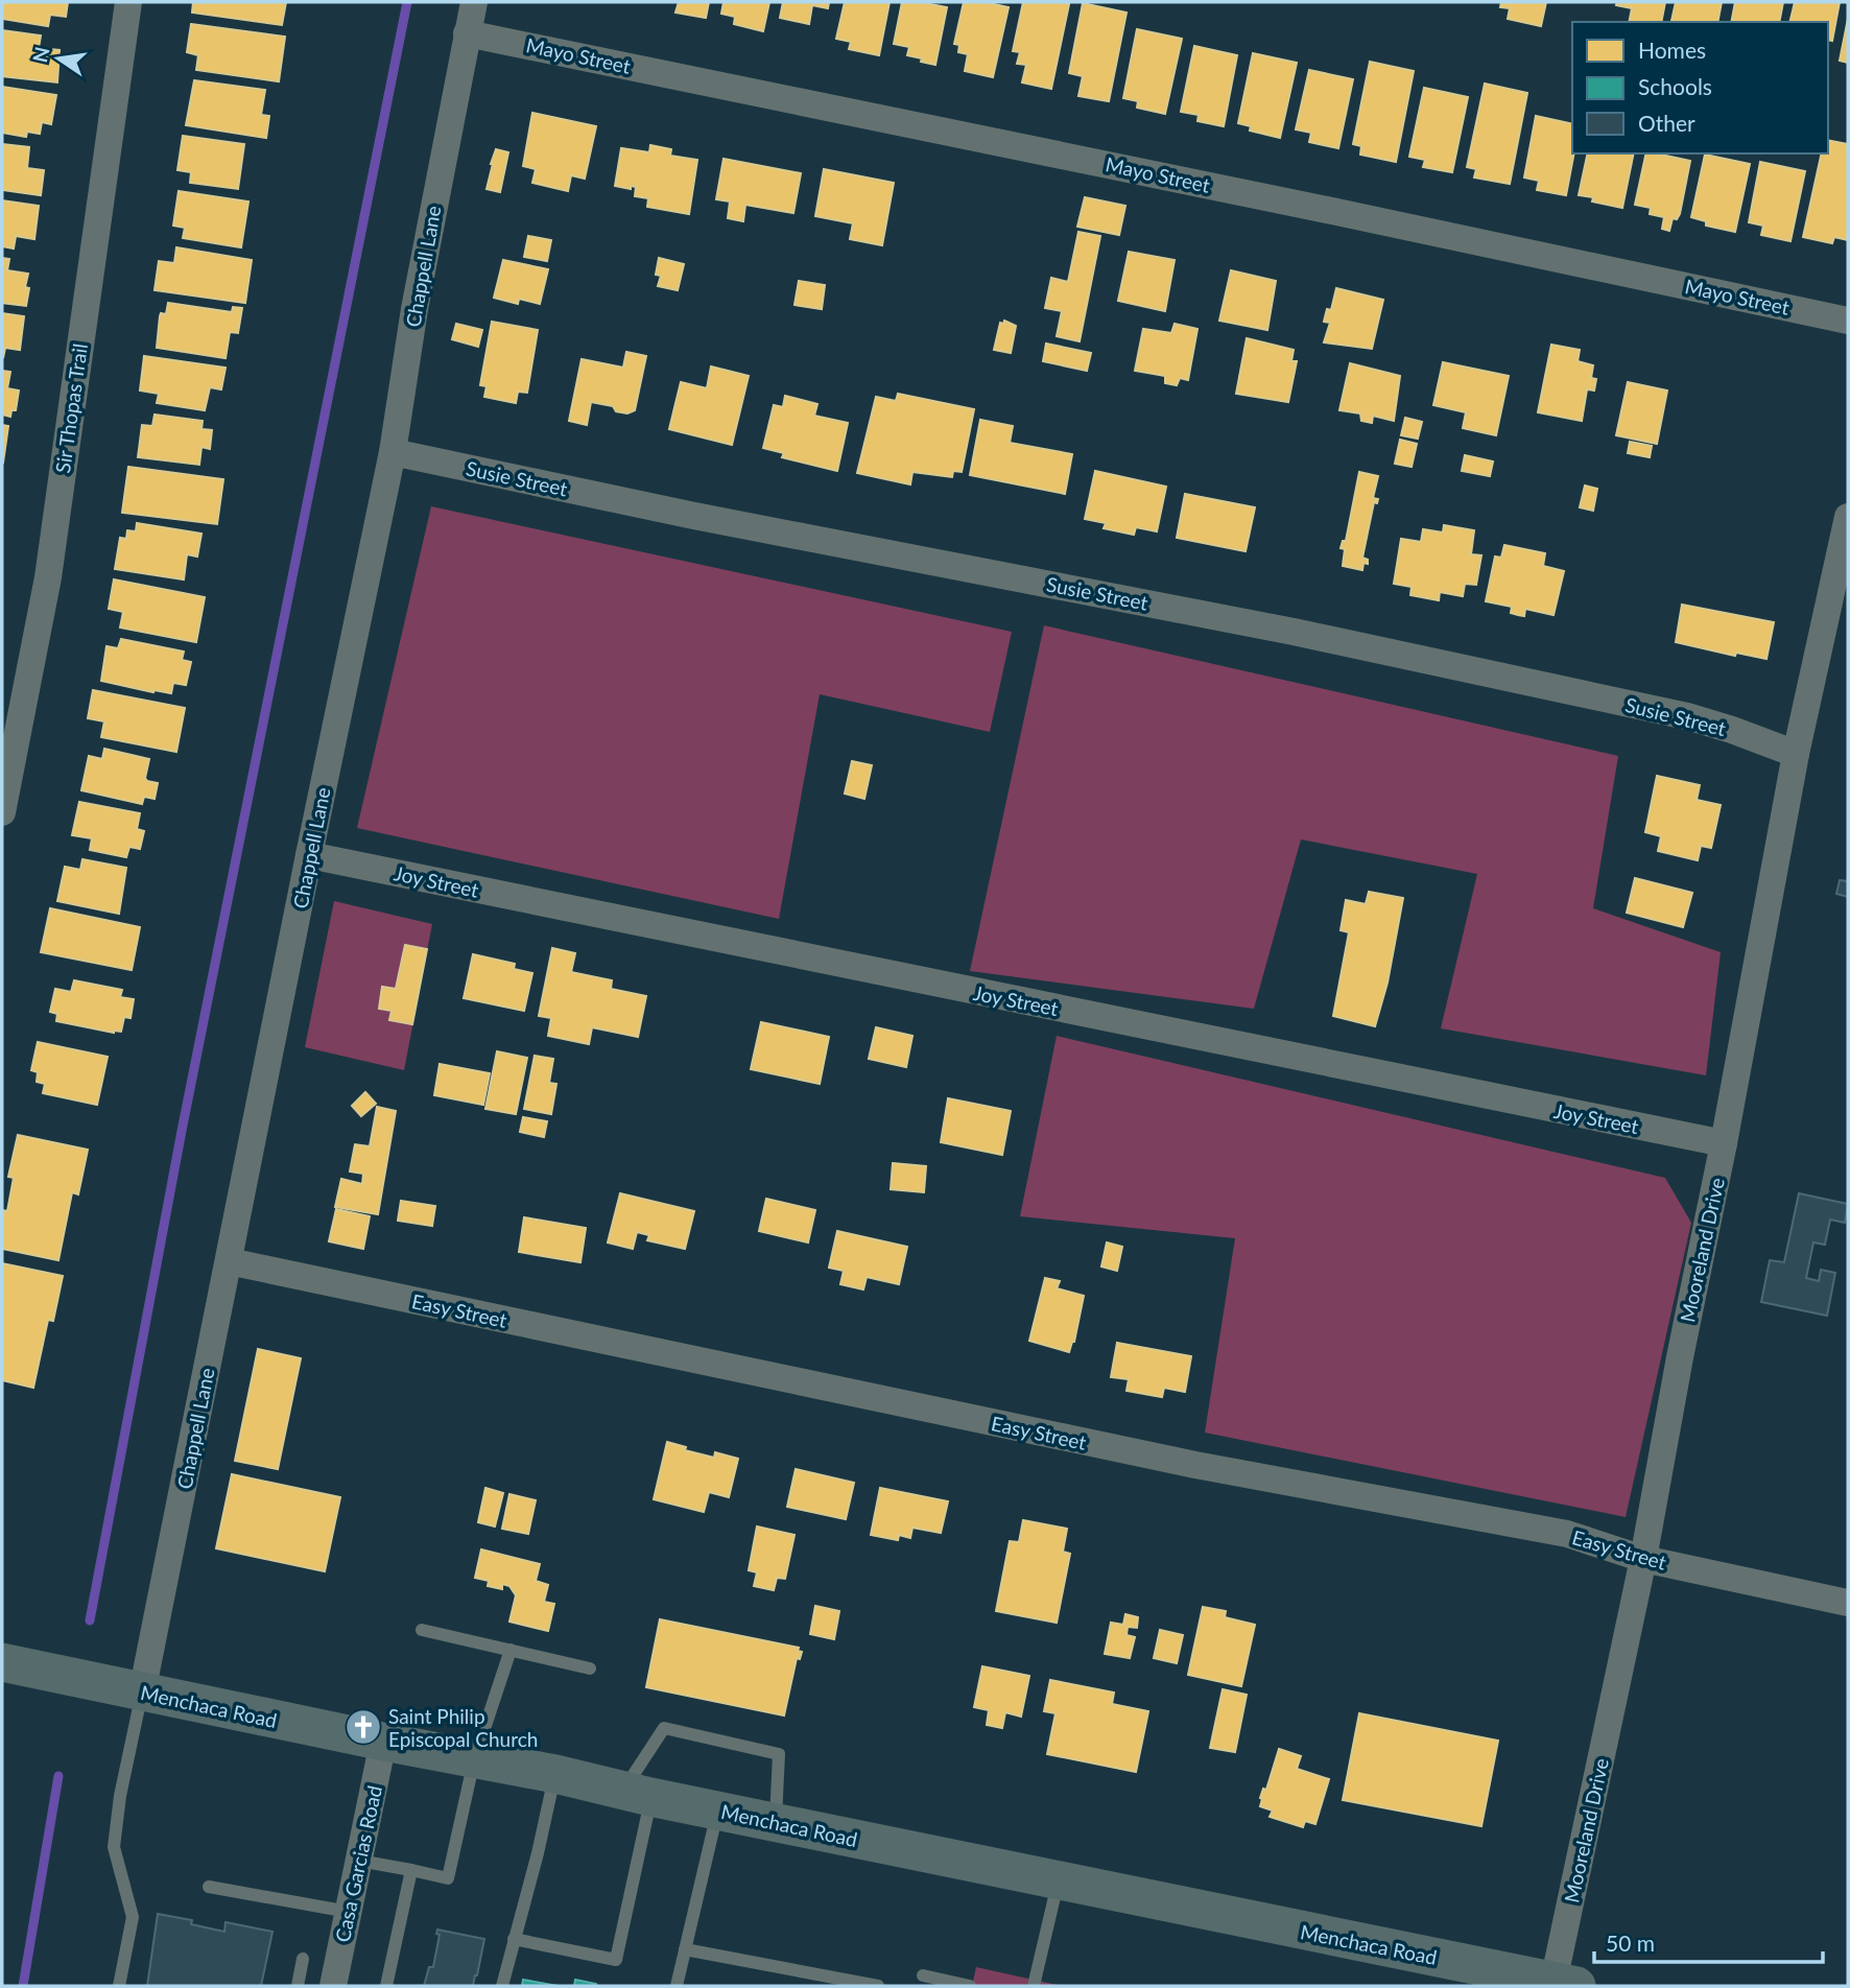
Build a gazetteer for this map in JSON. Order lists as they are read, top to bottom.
{
  "streets": {
    "main road": ["Menchaca Road"],
    "street": [
      "Mayo Street",
      "Chappell Lane",
      "Sir Thopas Trail",
      "Susie Street",
      "Joy Street",
      "Mooreland Drive",
      "Easy Street",
      "Casa Garcias Road"
    ]
  },
  "crossings": [
    ["Mayo Street", "Chappell Lane"],
    ["Chappell Lane", "Susie Street"],
    ["Chappell Lane", "Joy Street"],
    ["Chappell Lane", "Easy Street"],
    ["Chappell Lane", "Menchaca Road"],
    ["Susie Street", "Mooreland Drive"],
    ["Joy Street", "Mooreland Drive"],
    ["Mooreland Drive", "Easy Street"],
    ["Mooreland Drive", "Menchaca Road"],
    ["Menchaca Road", "Casa Garcias Road"]
  ],
  "places": {
    "church": ["Saint Philip Episcopal Church"]
  },
  "legend": ["Homes", "Schools", "Other"],
  "scale_bar": "50 m",
  "north": "left"
}
